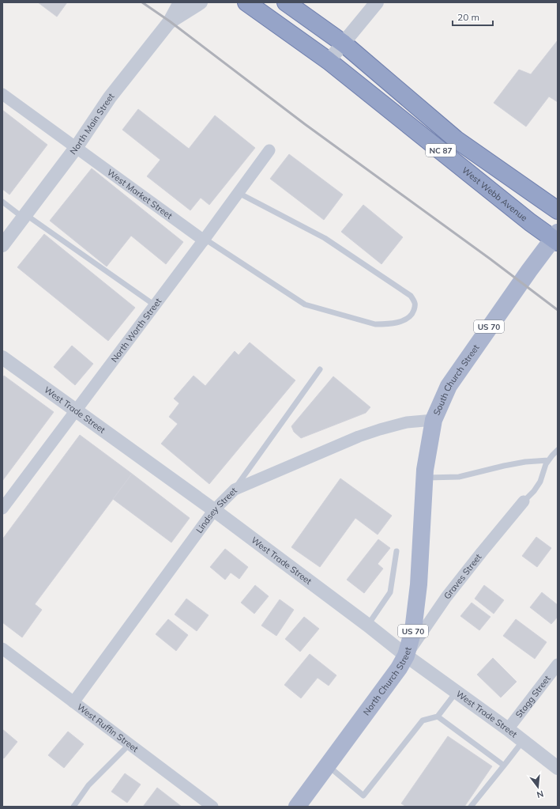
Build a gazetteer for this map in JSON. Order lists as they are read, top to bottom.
{
  "streets": {
    "highway": ["NC 87", "West Webb Avenue"],
    "main road": ["US 70", "South Church Street", "North Church Street"],
    "street": [
      "North Main Street",
      "West Market Street",
      "North Worth Street",
      "West Trade Street",
      "Lindsey Street",
      "Graves Street",
      "Stagg Street",
      "West Ruffin Street"
    ]
  },
  "crossings": [
    ["North Main Street", "West Market Street"],
    ["NC 87", "West Webb Avenue"],
    ["West Webb Avenue", "South Church Street"],
    ["West Market Street", "North Worth Street"],
    ["North Worth Street", "West Trade Street"],
    ["South Church Street", "Lindsey Street"],
    ["South Church Street", "North Church Street"],
    ["West Trade Street", "Lindsey Street"],
    ["West Trade Street", "Graves Street"],
    ["West Trade Street", "North Church Street"],
    ["West Trade Street", "Stagg Street"],
    ["Lindsey Street", "North Church Street"],
    ["Lindsey Street", "West Ruffin Street"],
    ["Graves Street", "North Church Street"]
  ],
  "scale_bar": "20 m",
  "north": "bottom"
}
